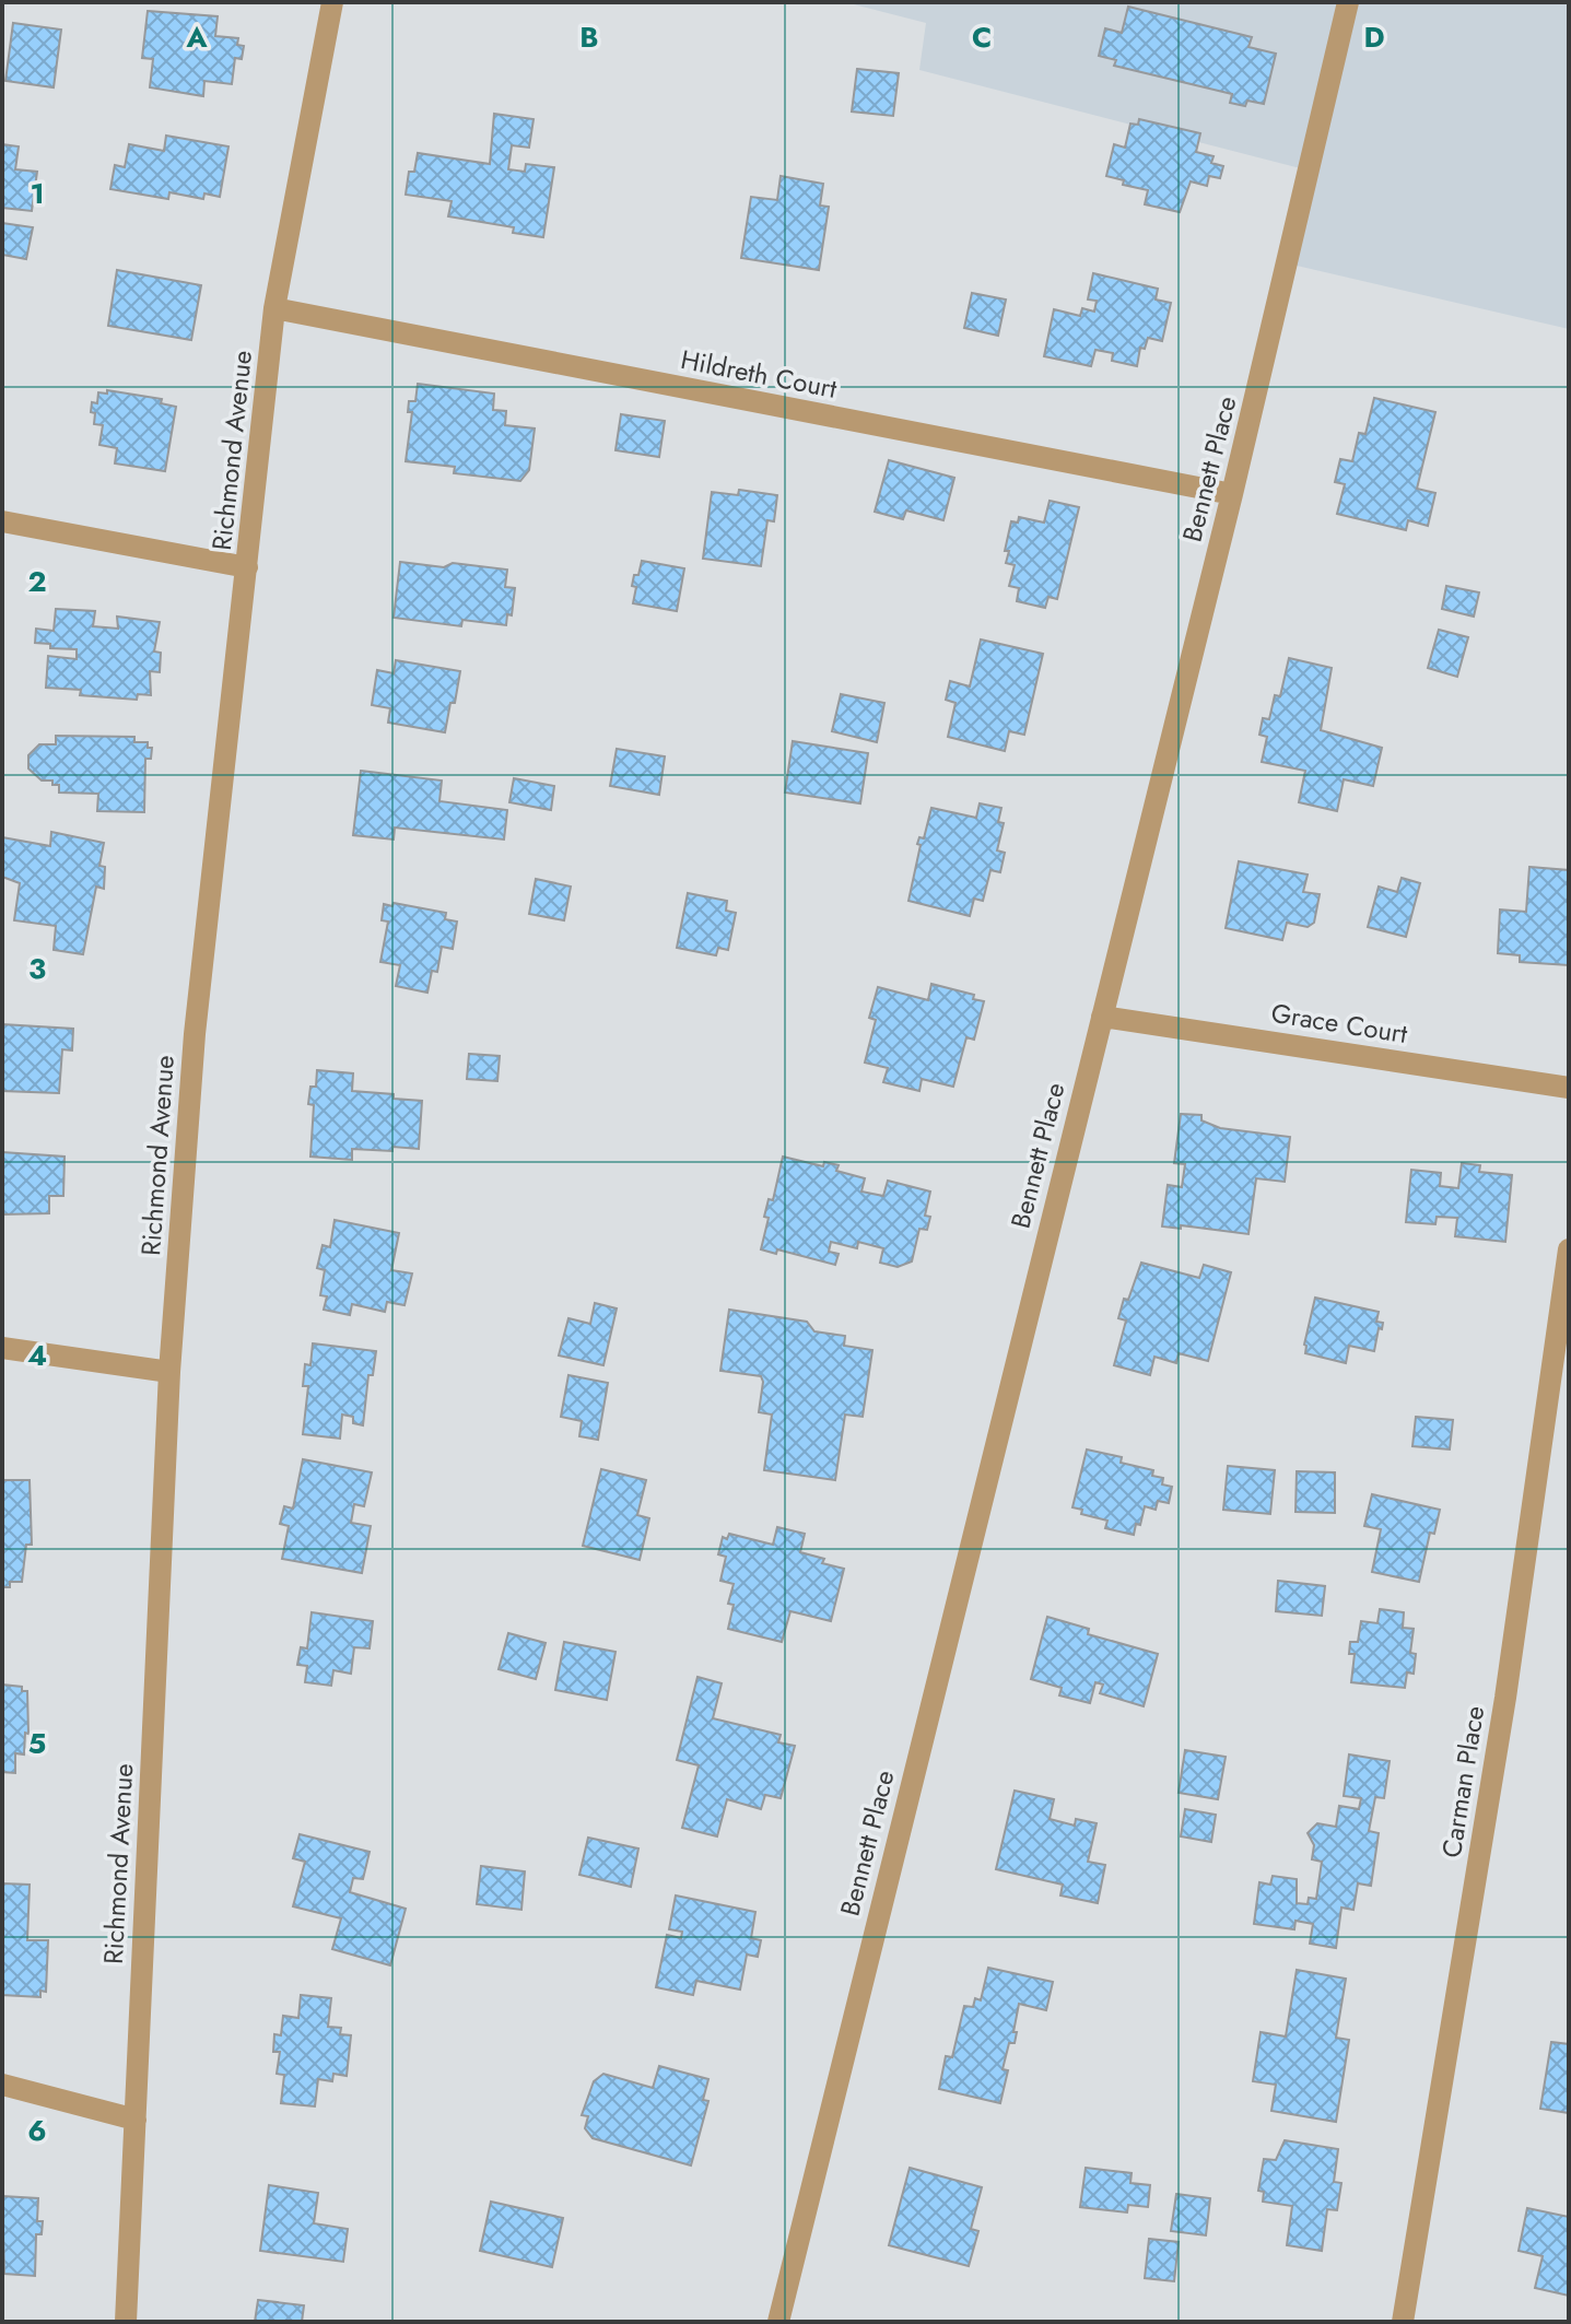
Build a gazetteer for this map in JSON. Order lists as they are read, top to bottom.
{
  "streets": {
    "street": [
      "Hildreth Court",
      "Richmond Avenue",
      "Bennett Place",
      "Grace Court",
      "Carman Place"
    ]
  },
  "crossings": [
    ["Hildreth Court", "Richmond Avenue"],
    ["Hildreth Court", "Bennett Place"],
    ["Bennett Place", "Grace Court"]
  ],
  "grid": {
    "columns": [
      "A",
      "B",
      "C",
      "D"
    ],
    "rows": [
      "1",
      "2",
      "3",
      "4",
      "5",
      "6"
    ]
  }
}
